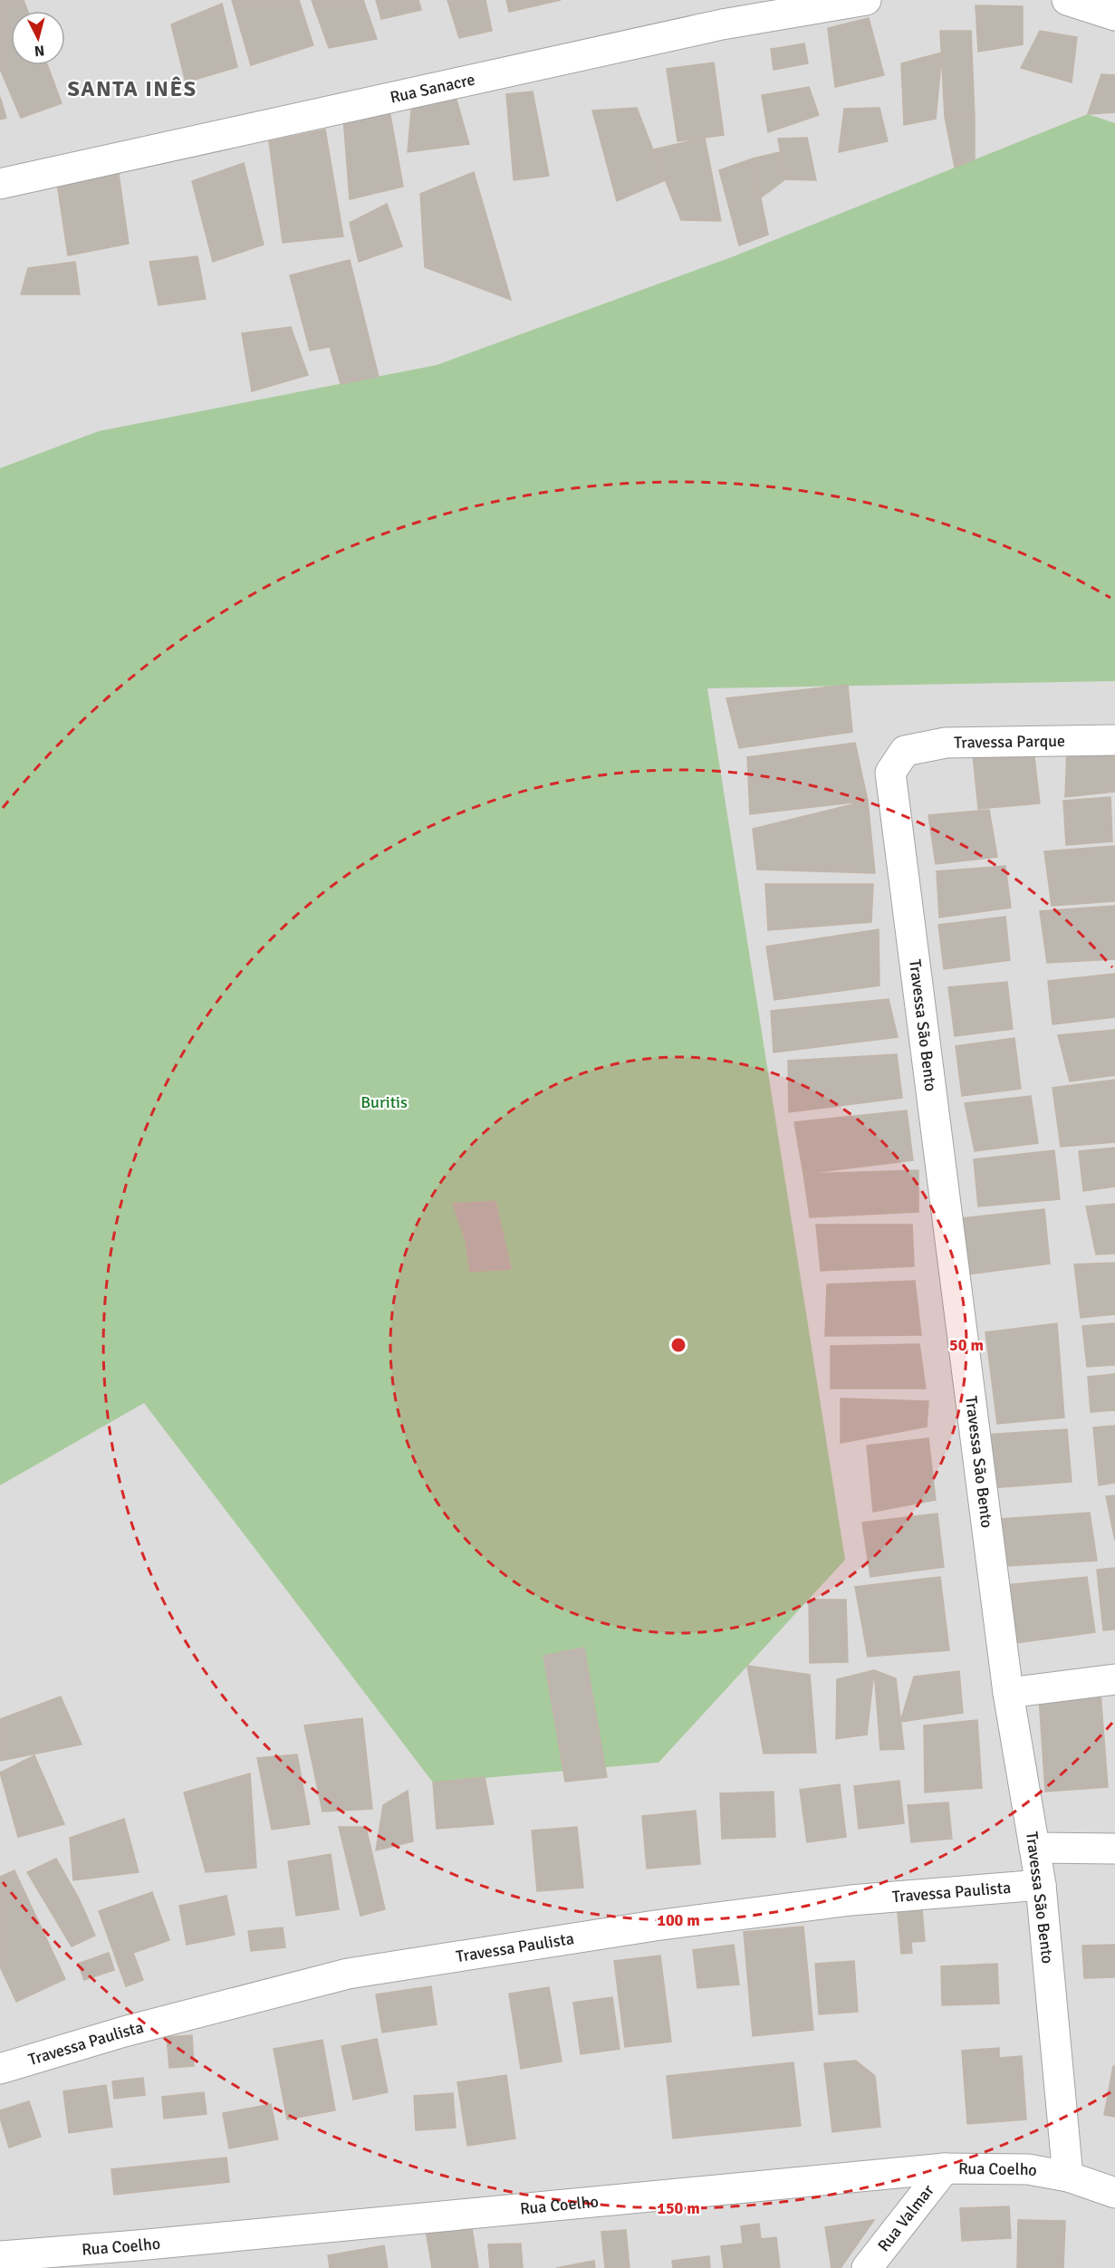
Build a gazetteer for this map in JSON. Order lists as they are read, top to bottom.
{
  "streets": {
    "street": [
      "Rua Sanacre",
      "Travessa Parque",
      "Travessa São Bento",
      "Travessa Paulista",
      "Rua Coelho",
      "Rua Valmar"
    ]
  },
  "crossings": [
    ["Travessa Parque", "Travessa São Bento"],
    ["Travessa São Bento", "Travessa Paulista"],
    ["Travessa São Bento", "Rua Coelho"],
    ["Rua Coelho", "Rua Valmar"]
  ],
  "districts": ["SANTA INÊS"],
  "parks": ["Buritis"],
  "north": "bottom",
  "rings": ["50 m", "100 m", "150 m"]
}
